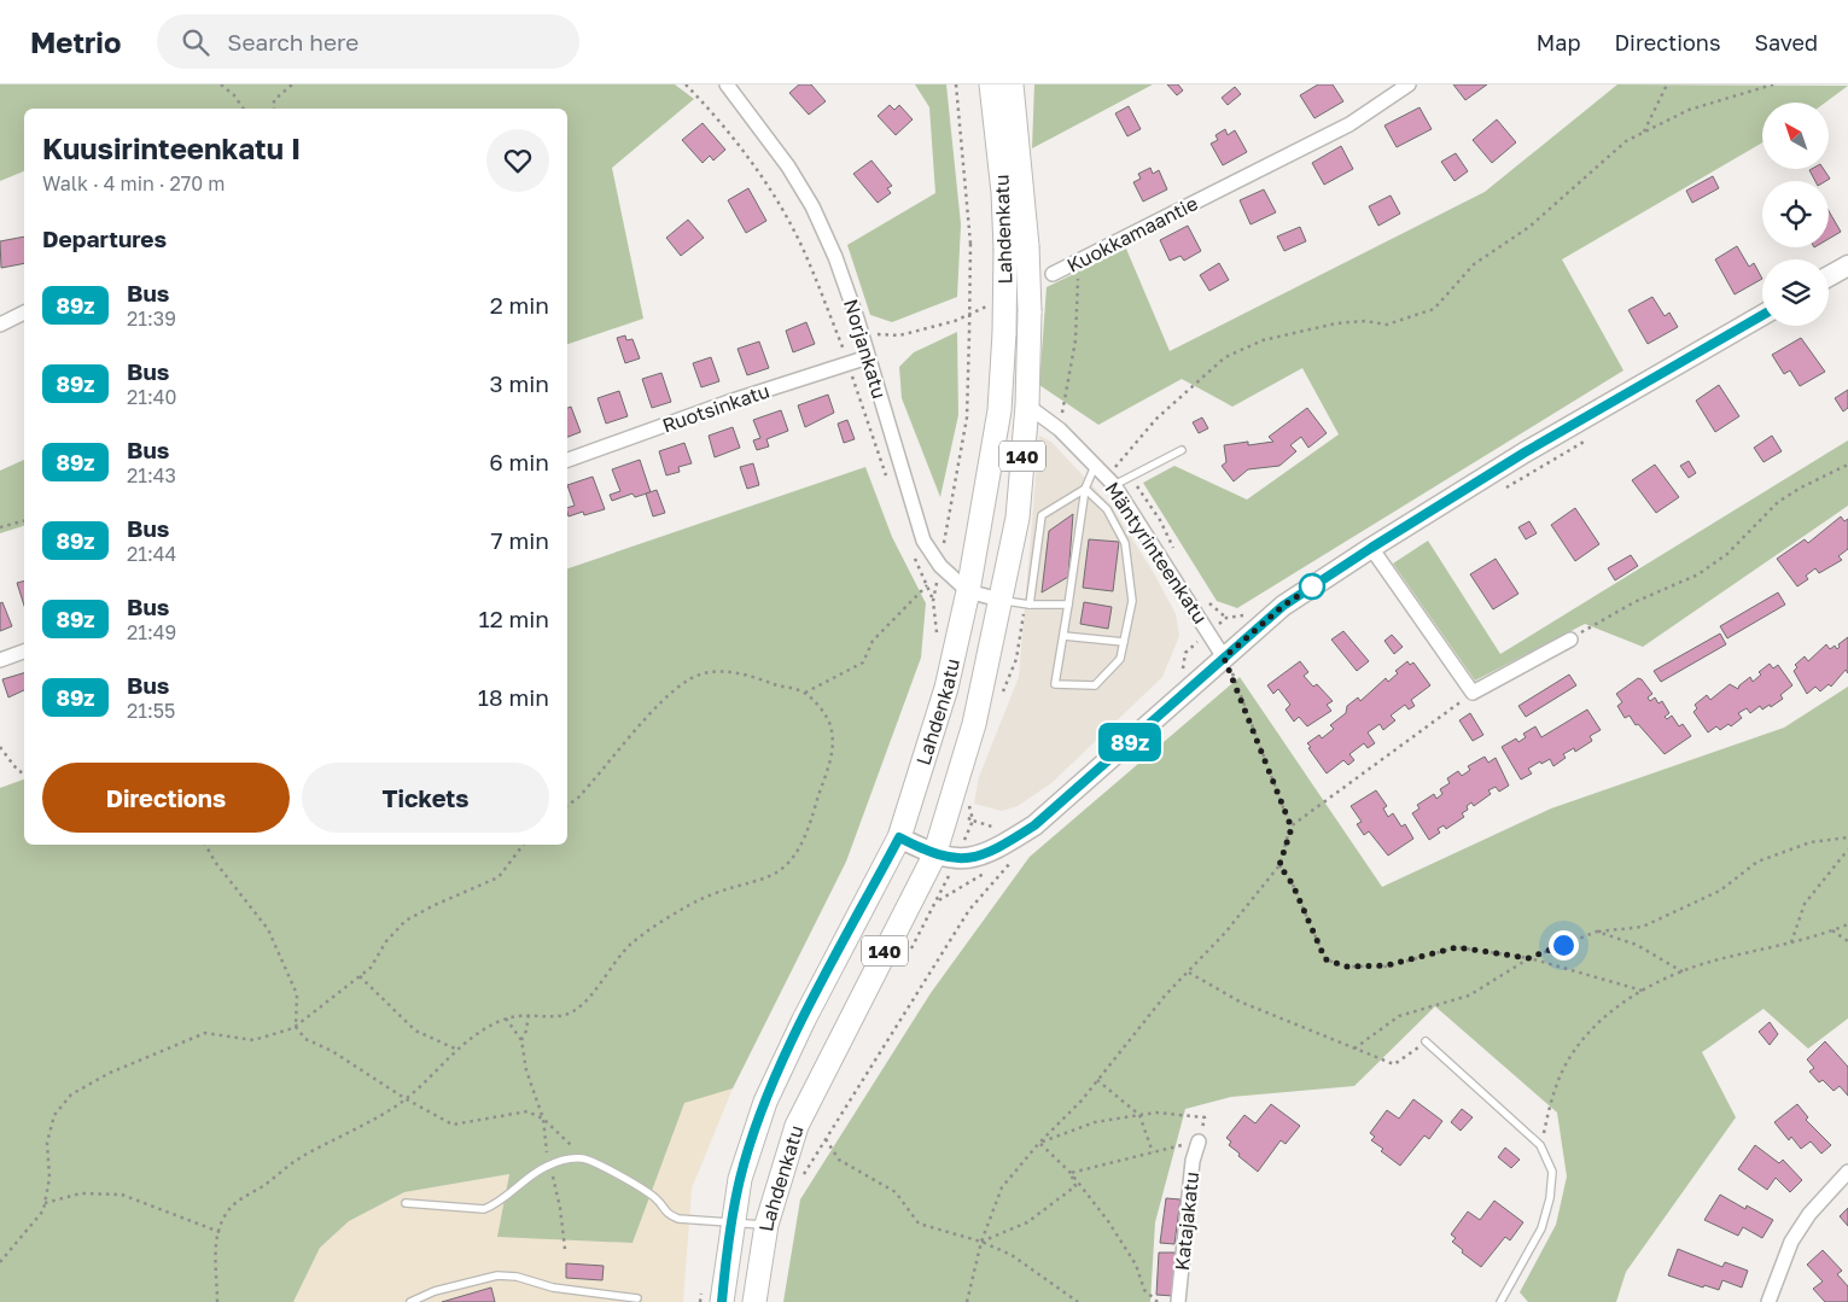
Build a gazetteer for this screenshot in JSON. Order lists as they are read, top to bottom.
{
  "streets": {
    "main road": ["Lahdenkatu", "140"],
    "street": [
      "Kuokkamaantie",
      "Norjankatu",
      "Ruotsinkatu",
      "Mäntyrinteenkatu",
      "Katajakatu"
    ]
  },
  "crossings": [
    ["Lahdenkatu", "Norjankatu"],
    ["Lahdenkatu", "Mäntyrinteenkatu"],
    ["Norjankatu", "Ruotsinkatu"]
  ],
  "lines": ["bus line 89z"],
  "north": "top left",
  "page": {
    "header": "Metrio",
    "search": "Search here",
    "nav": ["Map", "Directions", "Saved"],
    "on_map": "89z",
    "heading": [
      ["Kuusirinteenkatu I", "Walk · 4 min · 270 m"],
      "Departures"
    ],
    "list": [
      {
        "mark": "89z",
        "name": "Bus",
        "note": "21:39",
        "value": "2 min"
      },
      {
        "mark": "89z",
        "name": "Bus",
        "note": "21:40",
        "value": "3 min"
      },
      {
        "mark": "89z",
        "name": "Bus",
        "note": "21:43",
        "value": "6 min"
      },
      {
        "mark": "89z",
        "name": "Bus",
        "note": "21:44",
        "value": "7 min"
      },
      {
        "mark": "89z",
        "name": "Bus",
        "note": "21:49",
        "value": "12 min"
      },
      {
        "mark": "89z",
        "name": "Bus",
        "note": "21:55",
        "value": "18 min"
      }
    ],
    "buttons": ["Directions", "Tickets"]
  }
}
